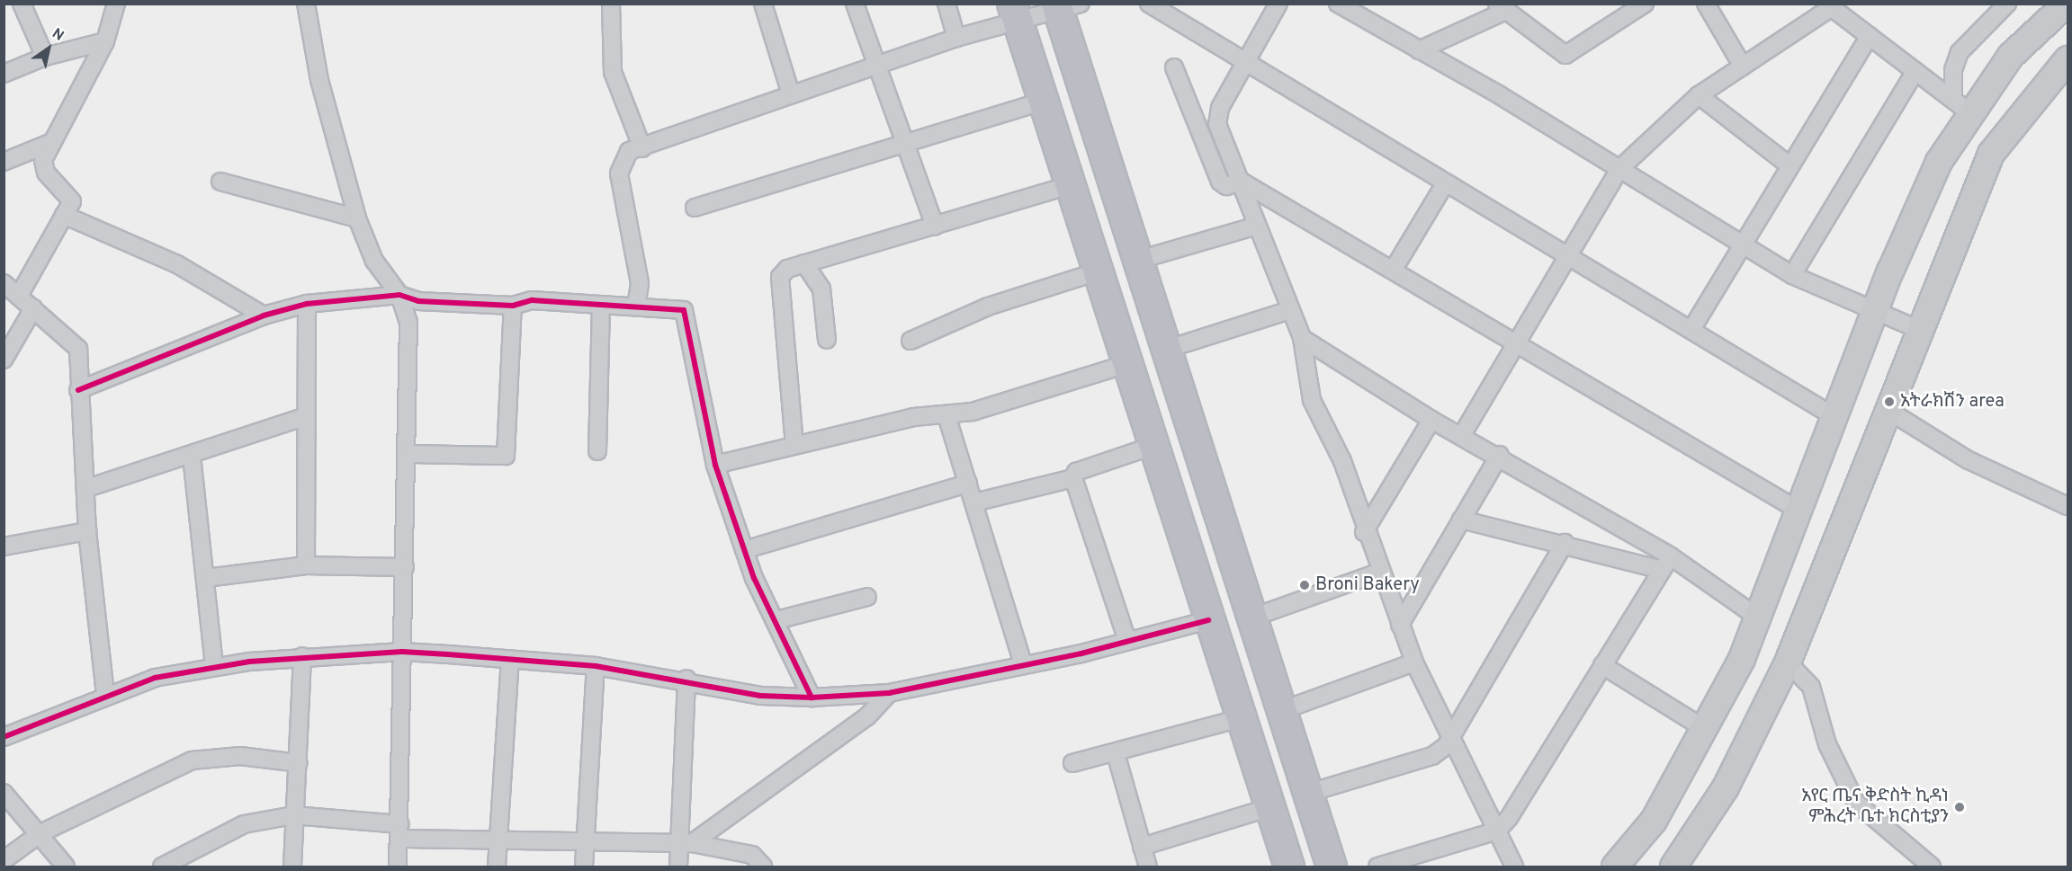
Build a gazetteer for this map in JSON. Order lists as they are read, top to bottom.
{
  "places": ["አትራክሽን area", "Broni Bakery", "አየር ጤና ቅድስት ኪዳነ ምሕረት ቤተ ክርስቲያን"],
  "north": "top right"
}
